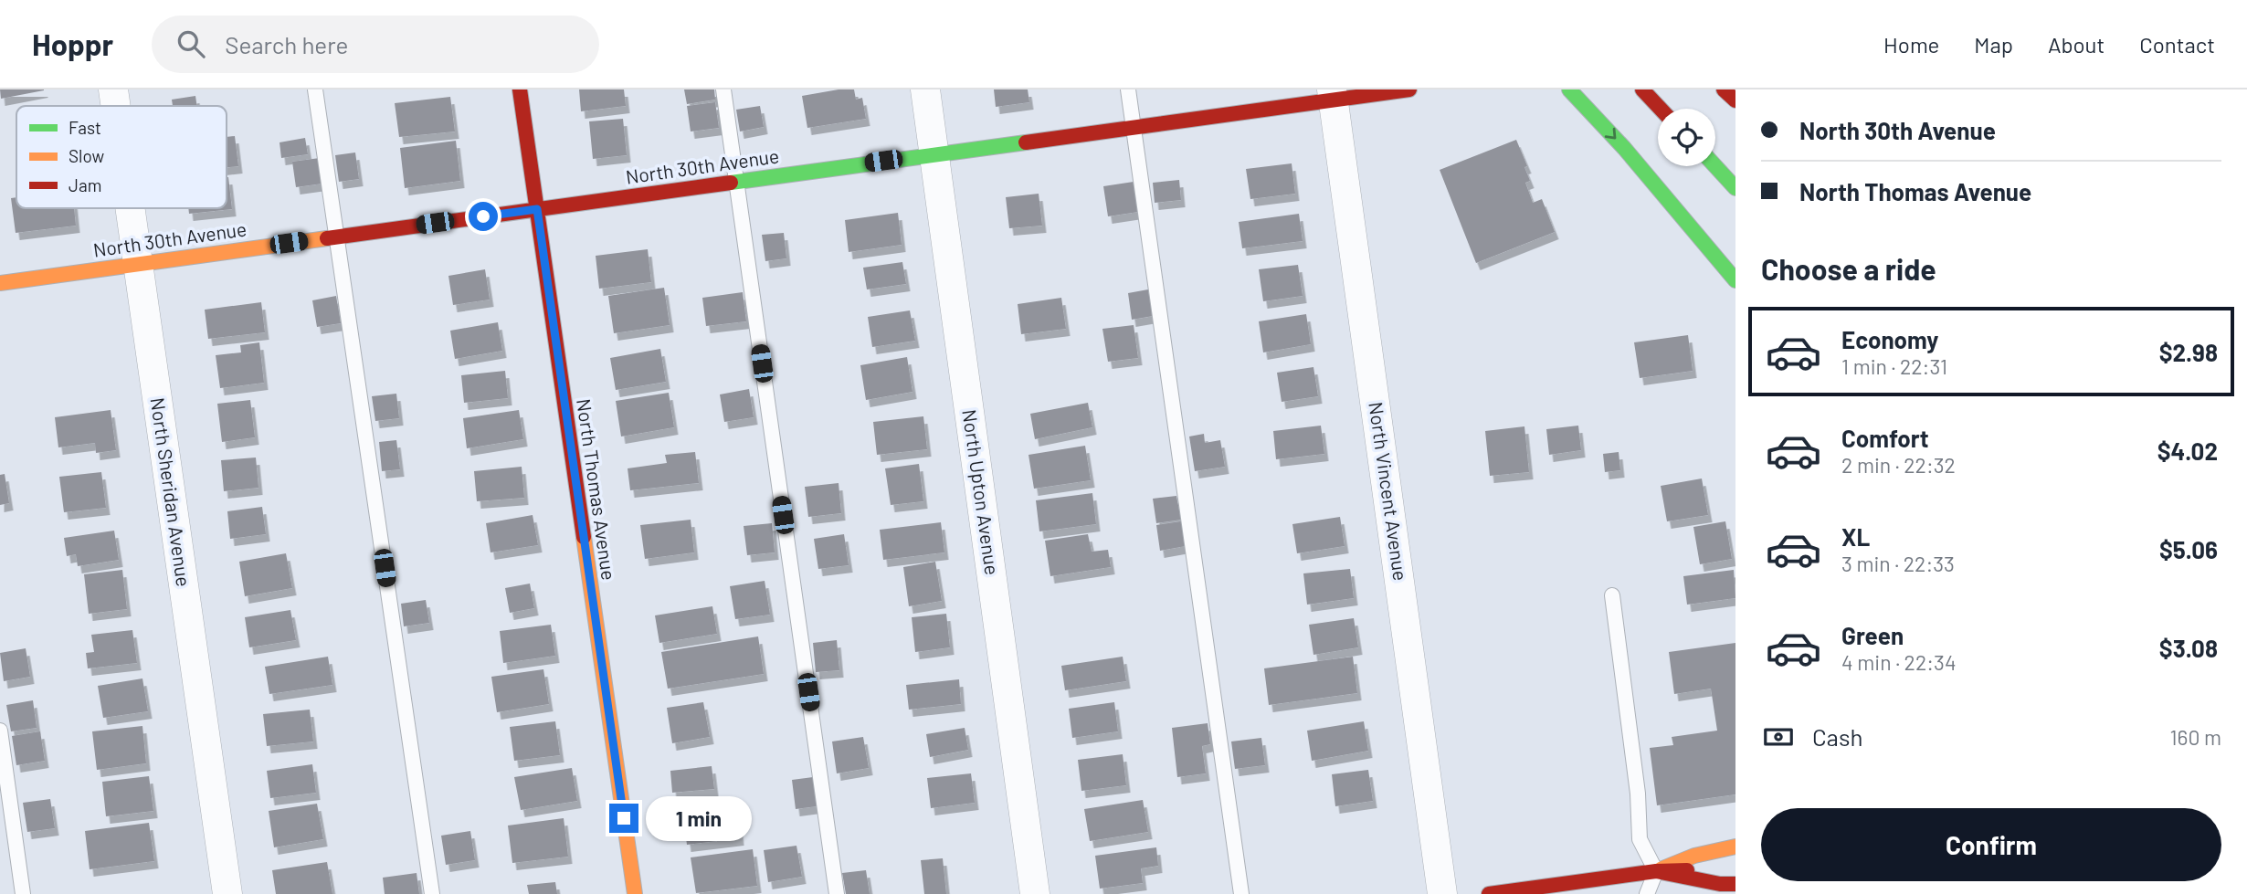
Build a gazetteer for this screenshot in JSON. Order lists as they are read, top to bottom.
{
  "streets": {
    "street": [
      "North 30th Avenue",
      "North Thomas Avenue",
      "North Vincent Avenue",
      "North Sheridan Avenue",
      "North Upton Avenue"
    ]
  },
  "crossings": [
    ["North 30th Avenue", "North Thomas Avenue"],
    ["North 30th Avenue", "North Vincent Avenue"],
    ["North 30th Avenue", "North Sheridan Avenue"],
    ["North 30th Avenue", "North Upton Avenue"]
  ],
  "legend": ["Fast", "Slow", "Jam"],
  "page": {
    "header": "Hoppr",
    "search": "Search here",
    "nav": [
      "Home",
      "Map",
      "About",
      "Contact"
    ],
    "banner": ["North 30th Avenue", "North Thomas Avenue"],
    "heading": "Choose a ride",
    "list": [
      {
        "name": "Economy",
        "note": "1 min · 22:31",
        "value": "$2.98"
      },
      {
        "name": "Comfort",
        "note": "2 min · 22:32",
        "value": "$4.02"
      },
      {
        "name": "XL",
        "note": "3 min · 22:33",
        "value": "$5.06"
      },
      {
        "name": "Green",
        "note": "4 min · 22:34",
        "value": "$3.08"
      }
    ],
    "pay": ["Cash", "160 m"],
    "buttons": "Confirm",
    "bubble": "1 min"
  }
}
